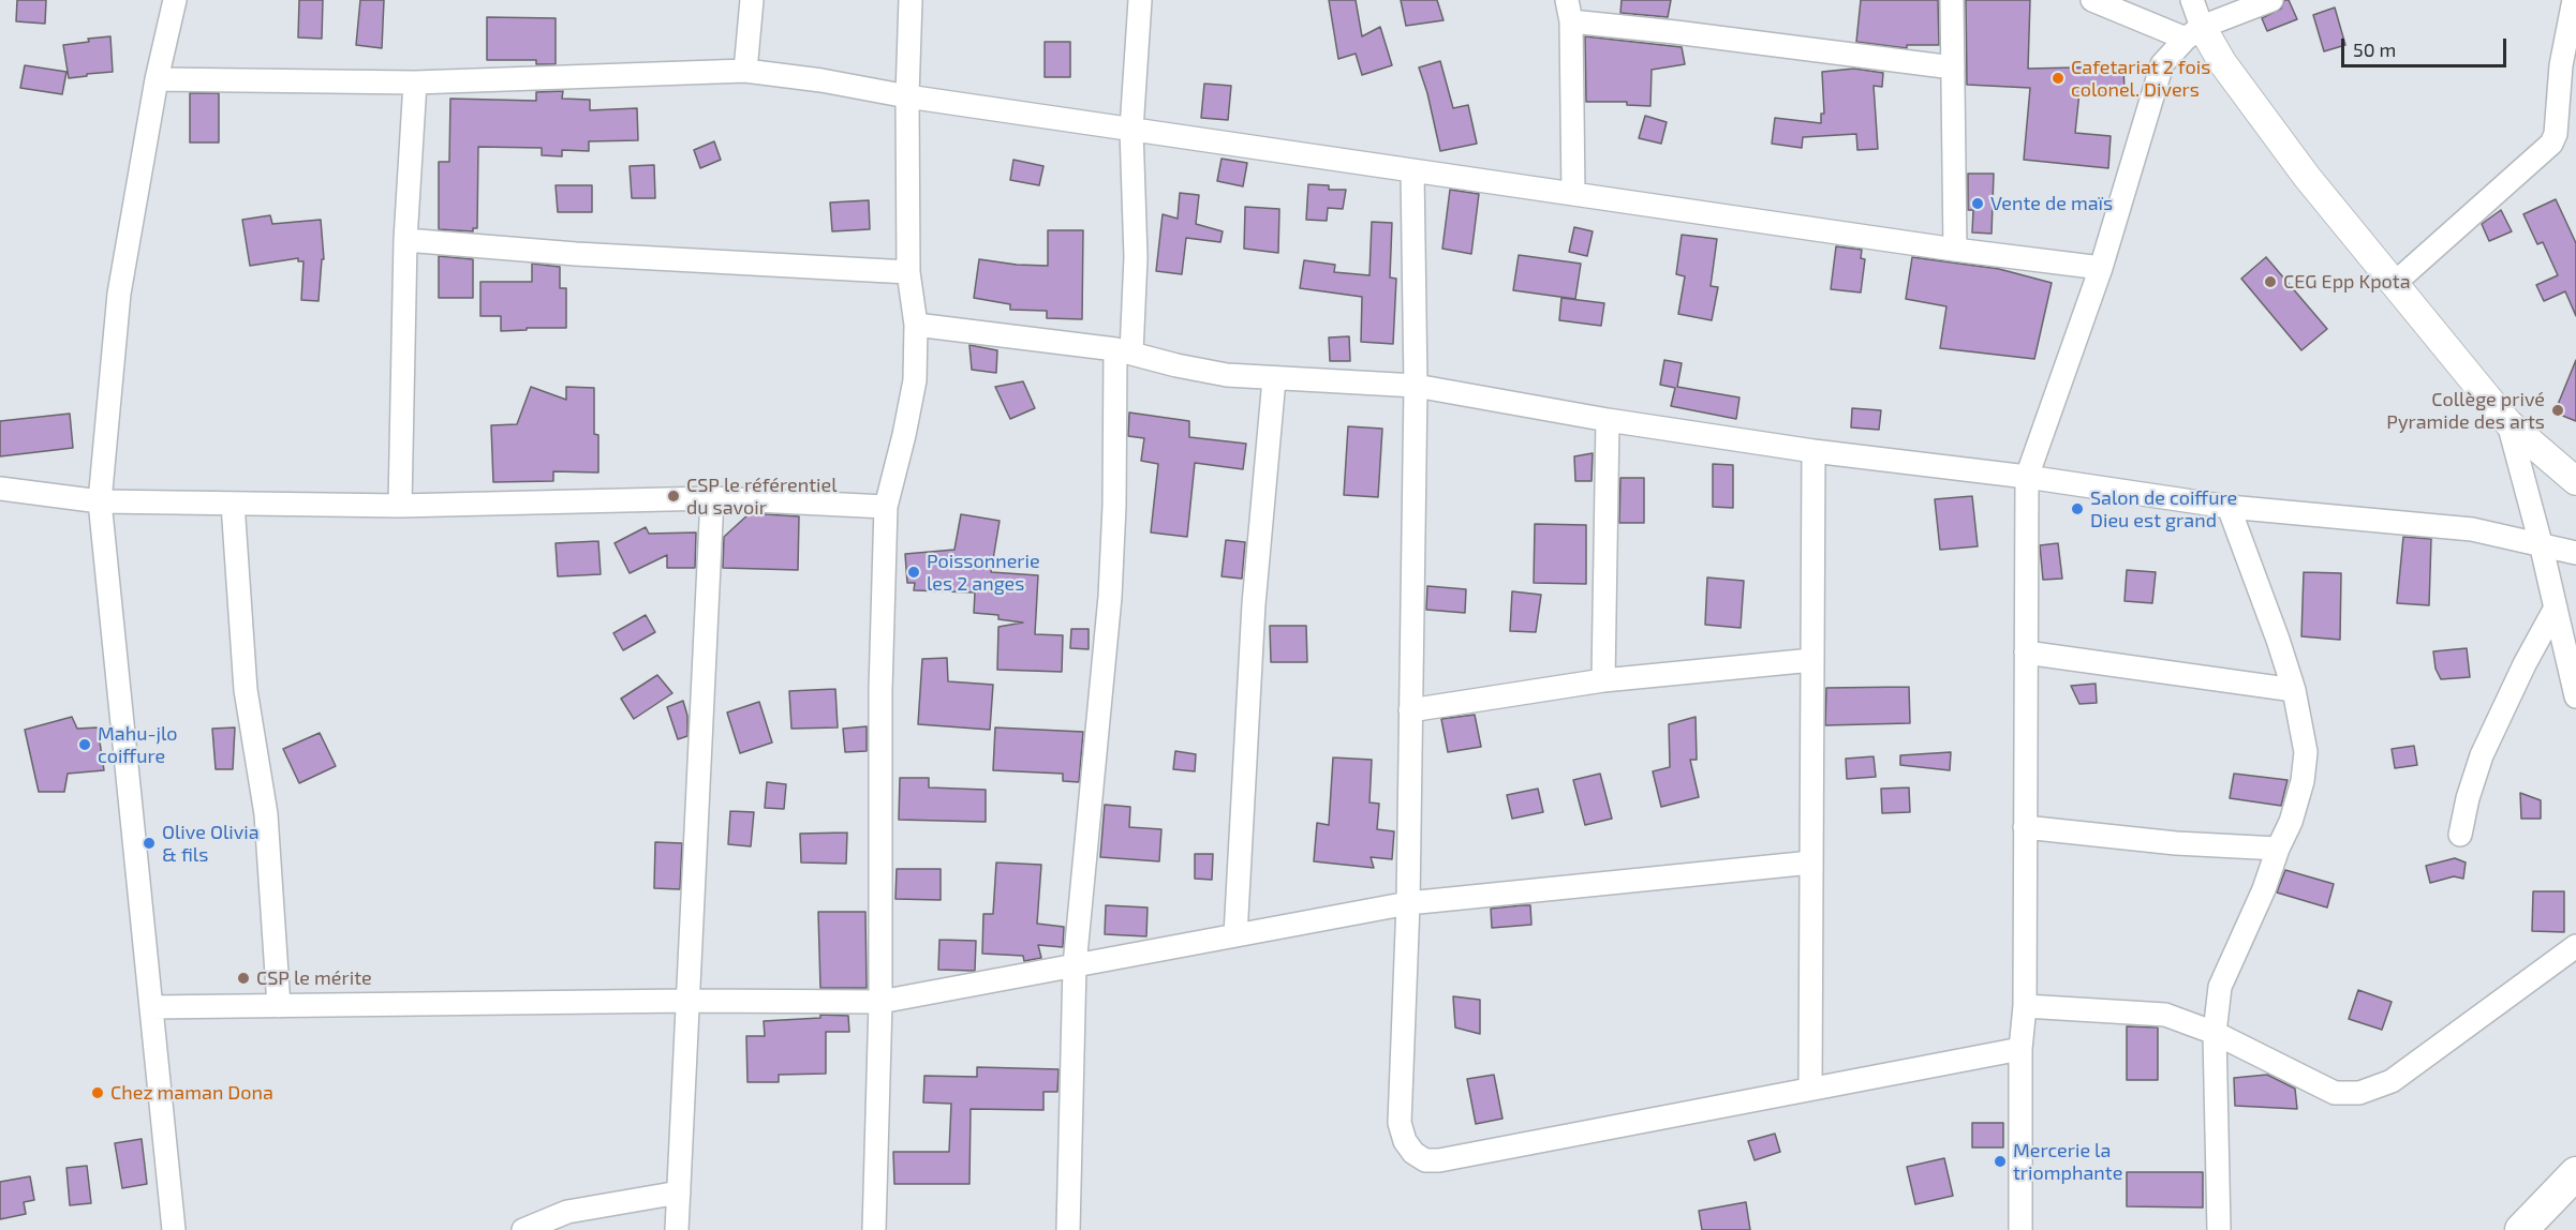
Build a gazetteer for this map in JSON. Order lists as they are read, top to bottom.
{
  "places": [
    "Cafetariat 2 fois colonel. Divers",
    "Vente de maïs",
    "CEG Epp Kpota",
    "Collège privé Pyramide des arts",
    "CSP le référentiel du savoir",
    "Salon de coiffure Dieu est grand",
    "Poissonnerie les 2 anges",
    "Mahu-jlo coiffure",
    "Olive Olivia & fils",
    "CSP le mérite",
    "Chez maman Dona",
    "Mercerie la triomphante"
  ],
  "scale_bar": "50 m"
}
